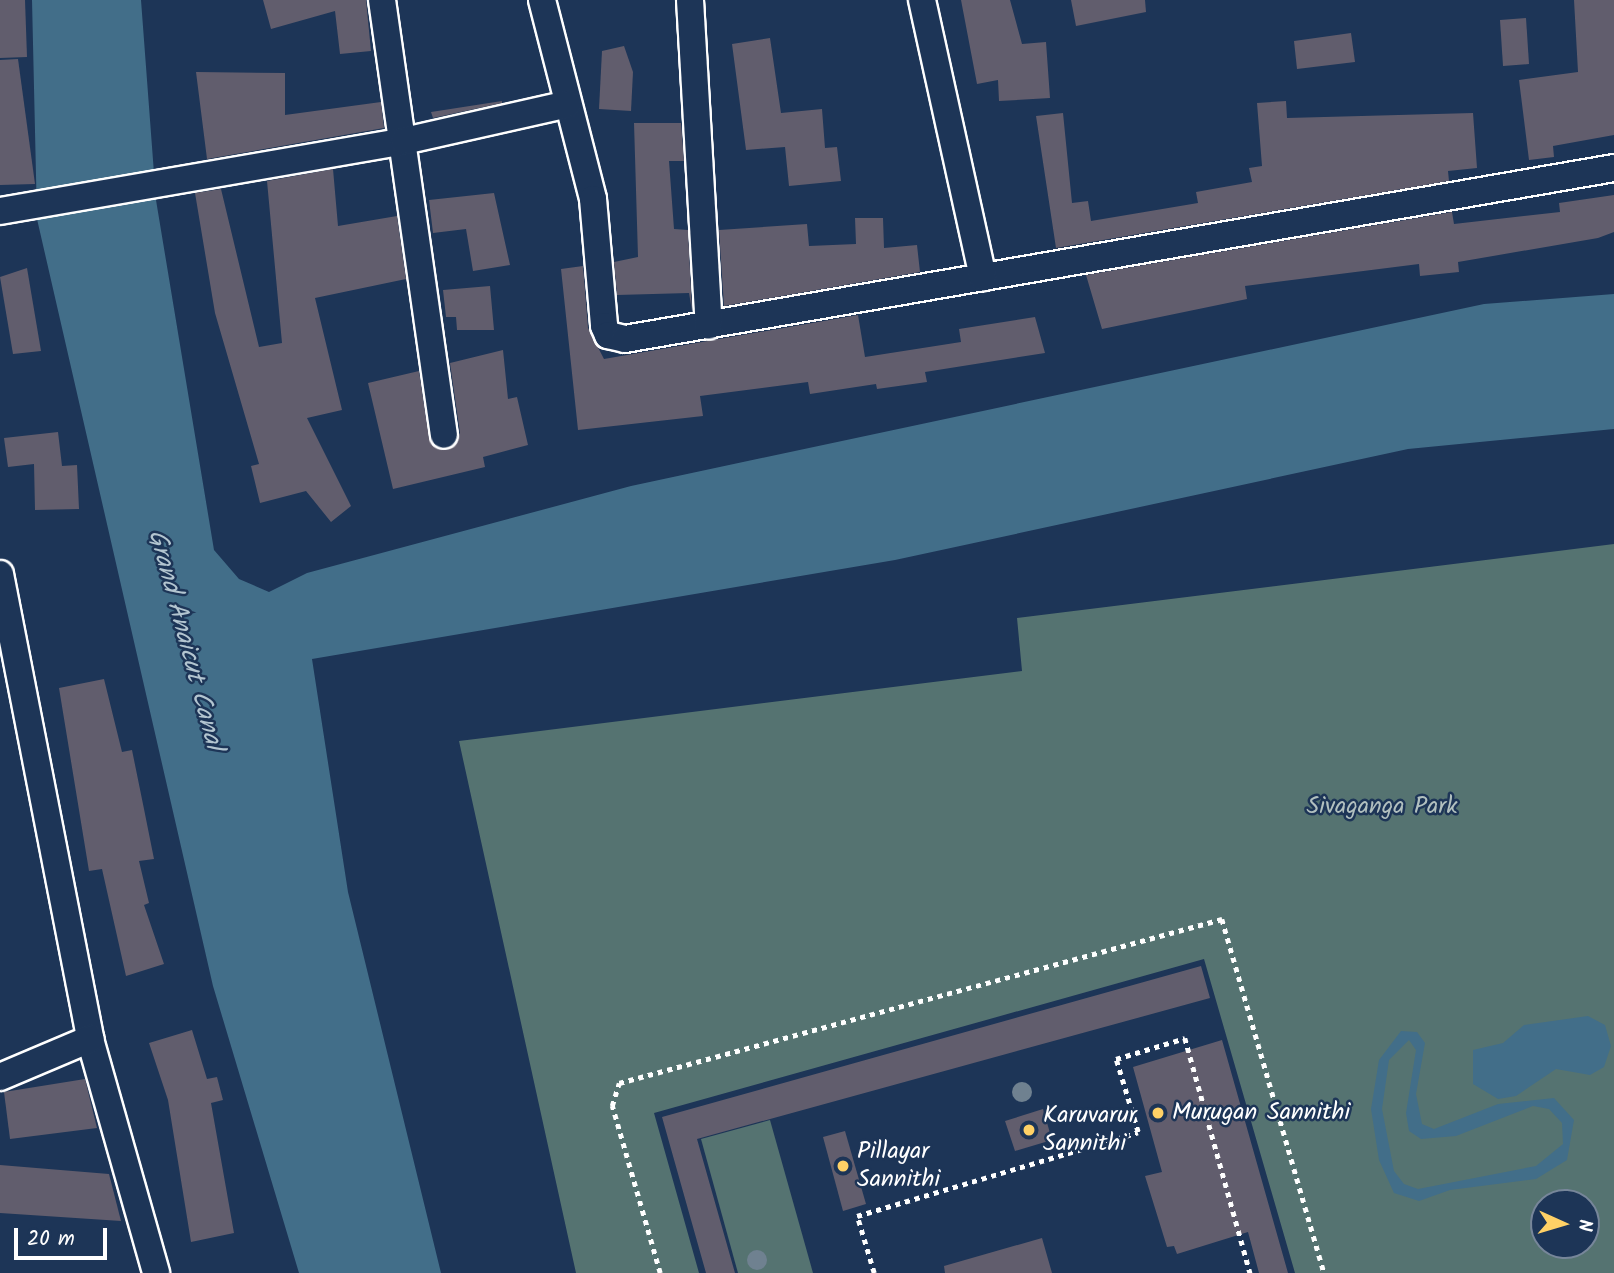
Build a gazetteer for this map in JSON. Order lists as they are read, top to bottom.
{
  "water": ["Grand Anaicut Canal"],
  "parks": ["Sivaganga Park"],
  "places": ["Murugan Sannithi", "Karuvarur Sannithi", "Pillayar Sannithi"],
  "scale_bar": "20 m",
  "north": "right"
}
